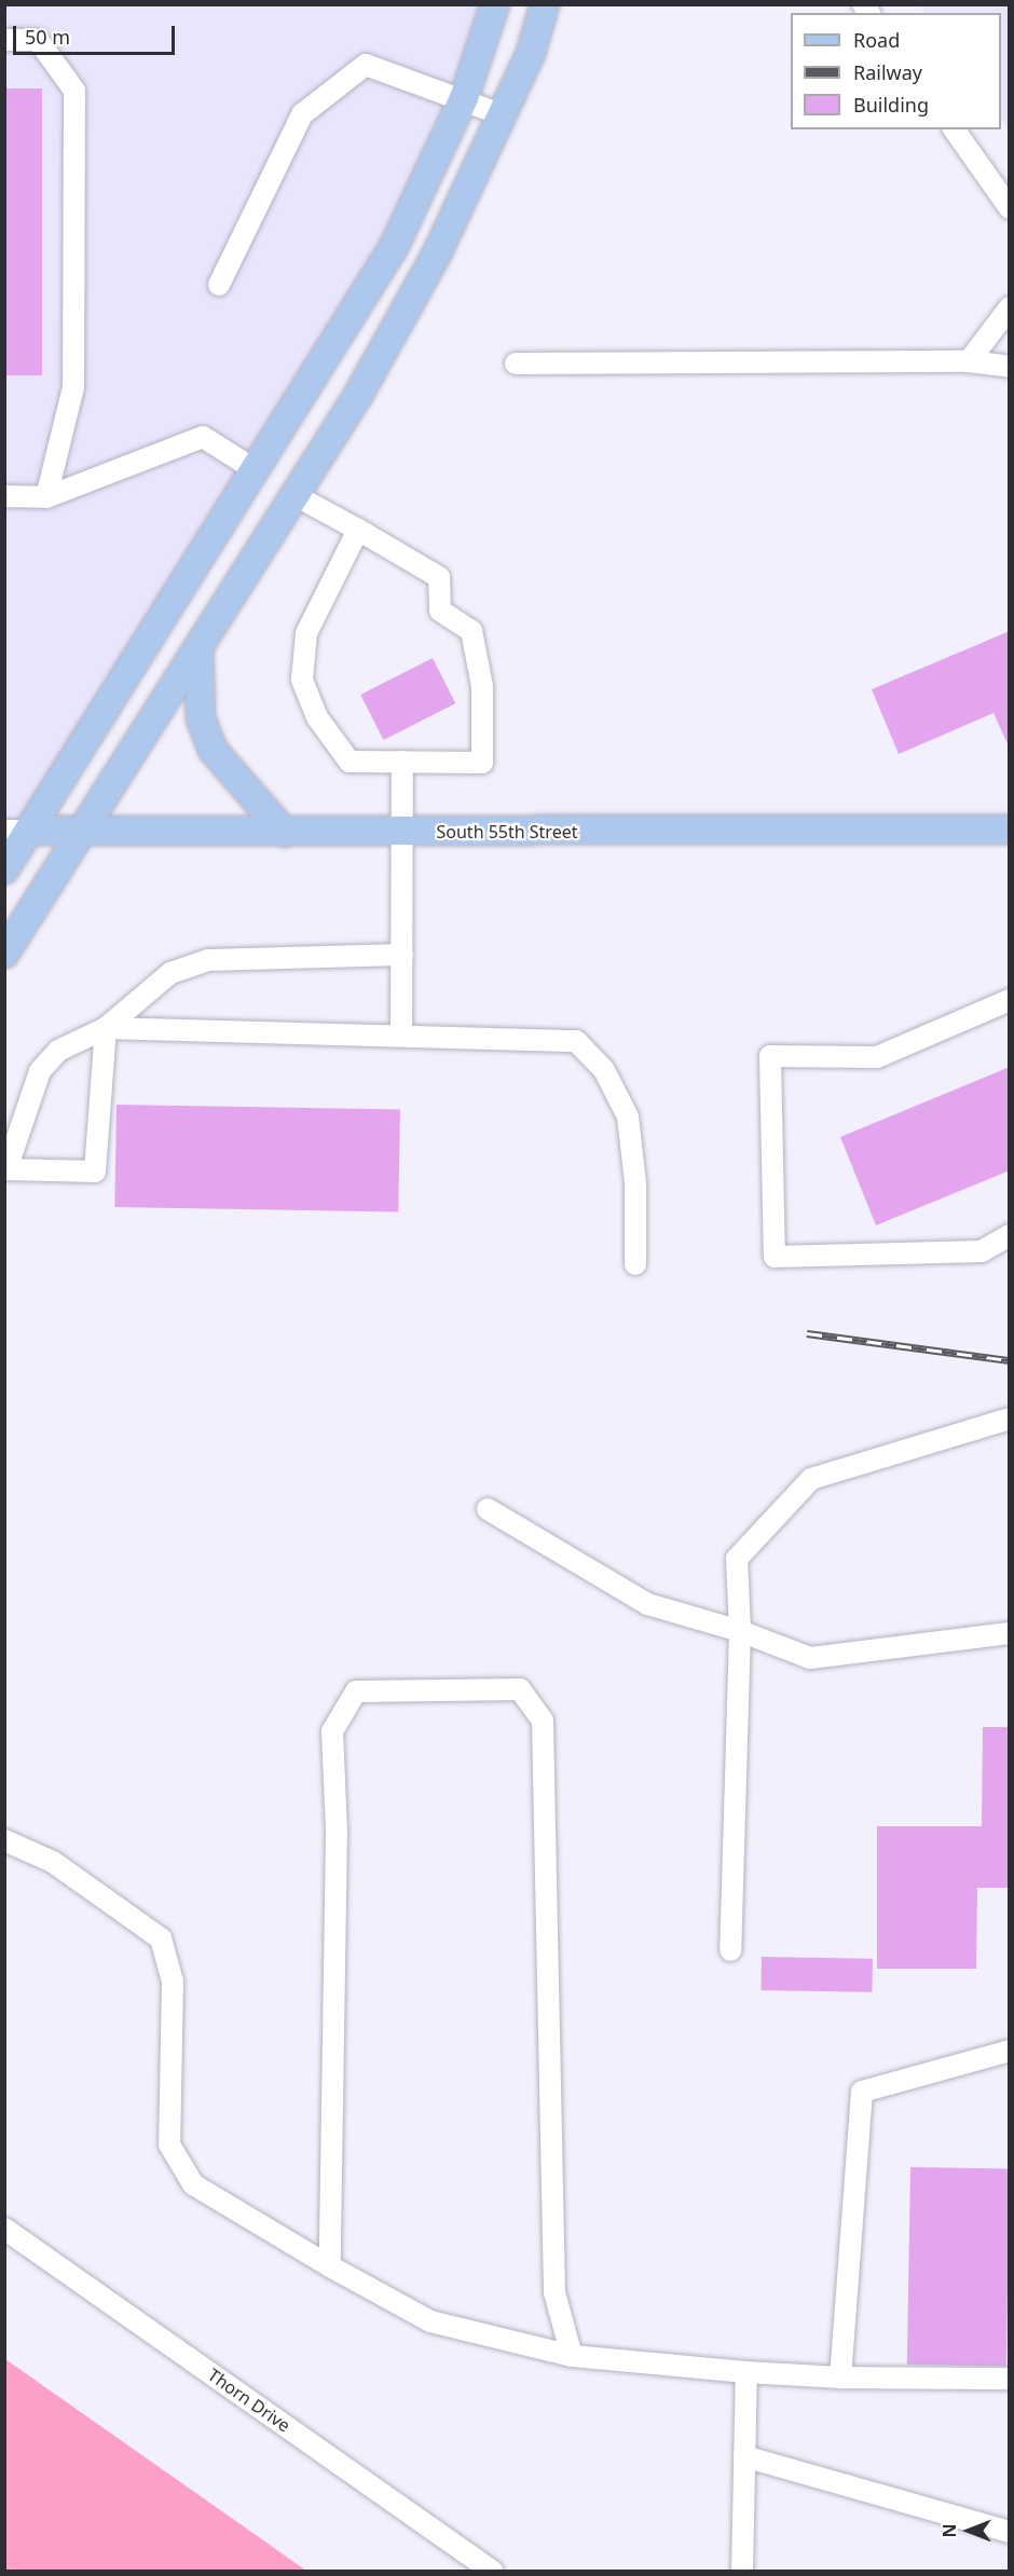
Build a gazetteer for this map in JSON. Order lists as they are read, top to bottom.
{
  "streets": {
    "main road": ["South 55th Street"],
    "street": ["Thorn Drive"]
  },
  "legend": ["Road", "Railway", "Building"],
  "scale_bar": "50 m",
  "north": "left"
}
